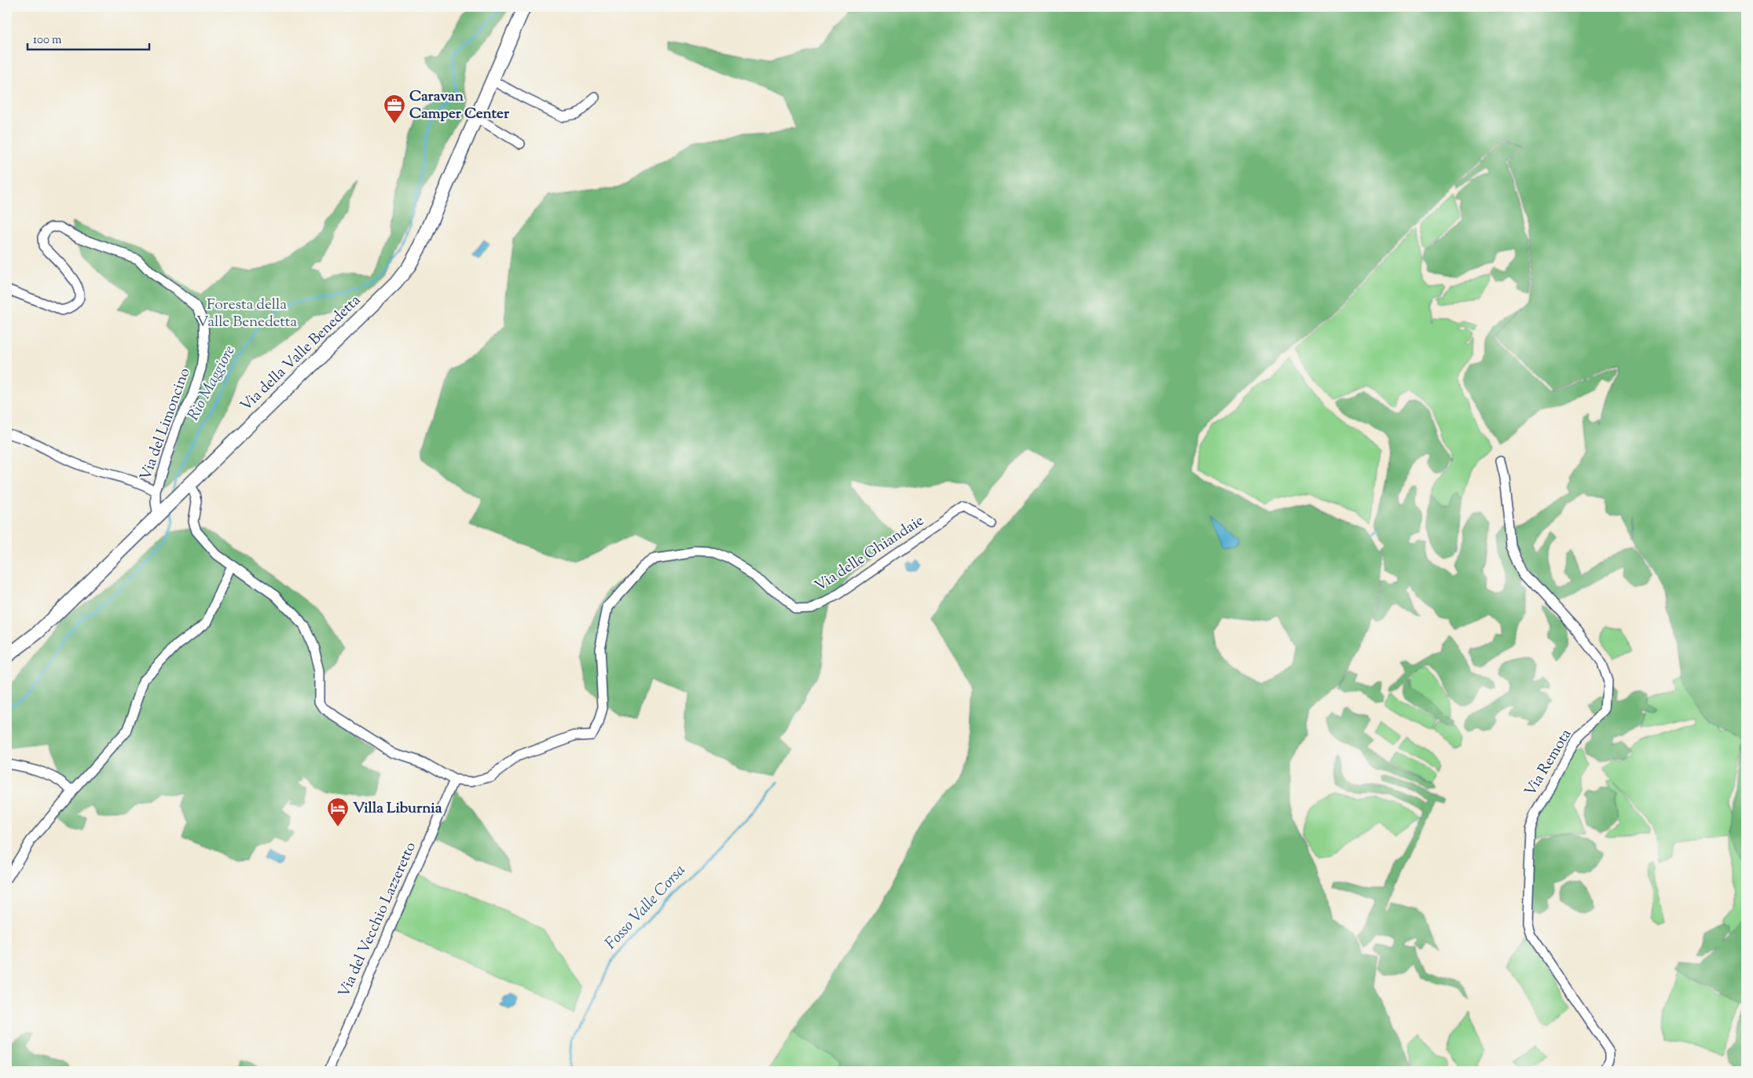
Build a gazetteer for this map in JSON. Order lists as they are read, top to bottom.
{
  "streets": {
    "main road": ["Via della Valle Benedetta"],
    "street": [
      "Via del Limoncino",
      "Via delle Ghiandaie",
      "Via Remota",
      "Via del Vecchio Lazzeretto"
    ]
  },
  "crossings": [
    ["Via della Valle Benedetta", "Via del Limoncino"],
    ["Via della Valle Benedetta", "Via delle Ghiandaie"],
    ["Via delle Ghiandaie", "Via del Vecchio Lazzeretto"]
  ],
  "water": ["Rio Maggiore", "Fosso Valle Corsa"],
  "parks": ["Foresta della Valle Benedetta"],
  "places": {
    "office": ["Caravan Camper Center"],
    "hotel": ["Villa Liburnia"]
  },
  "scale_bar": "100 m"
}
